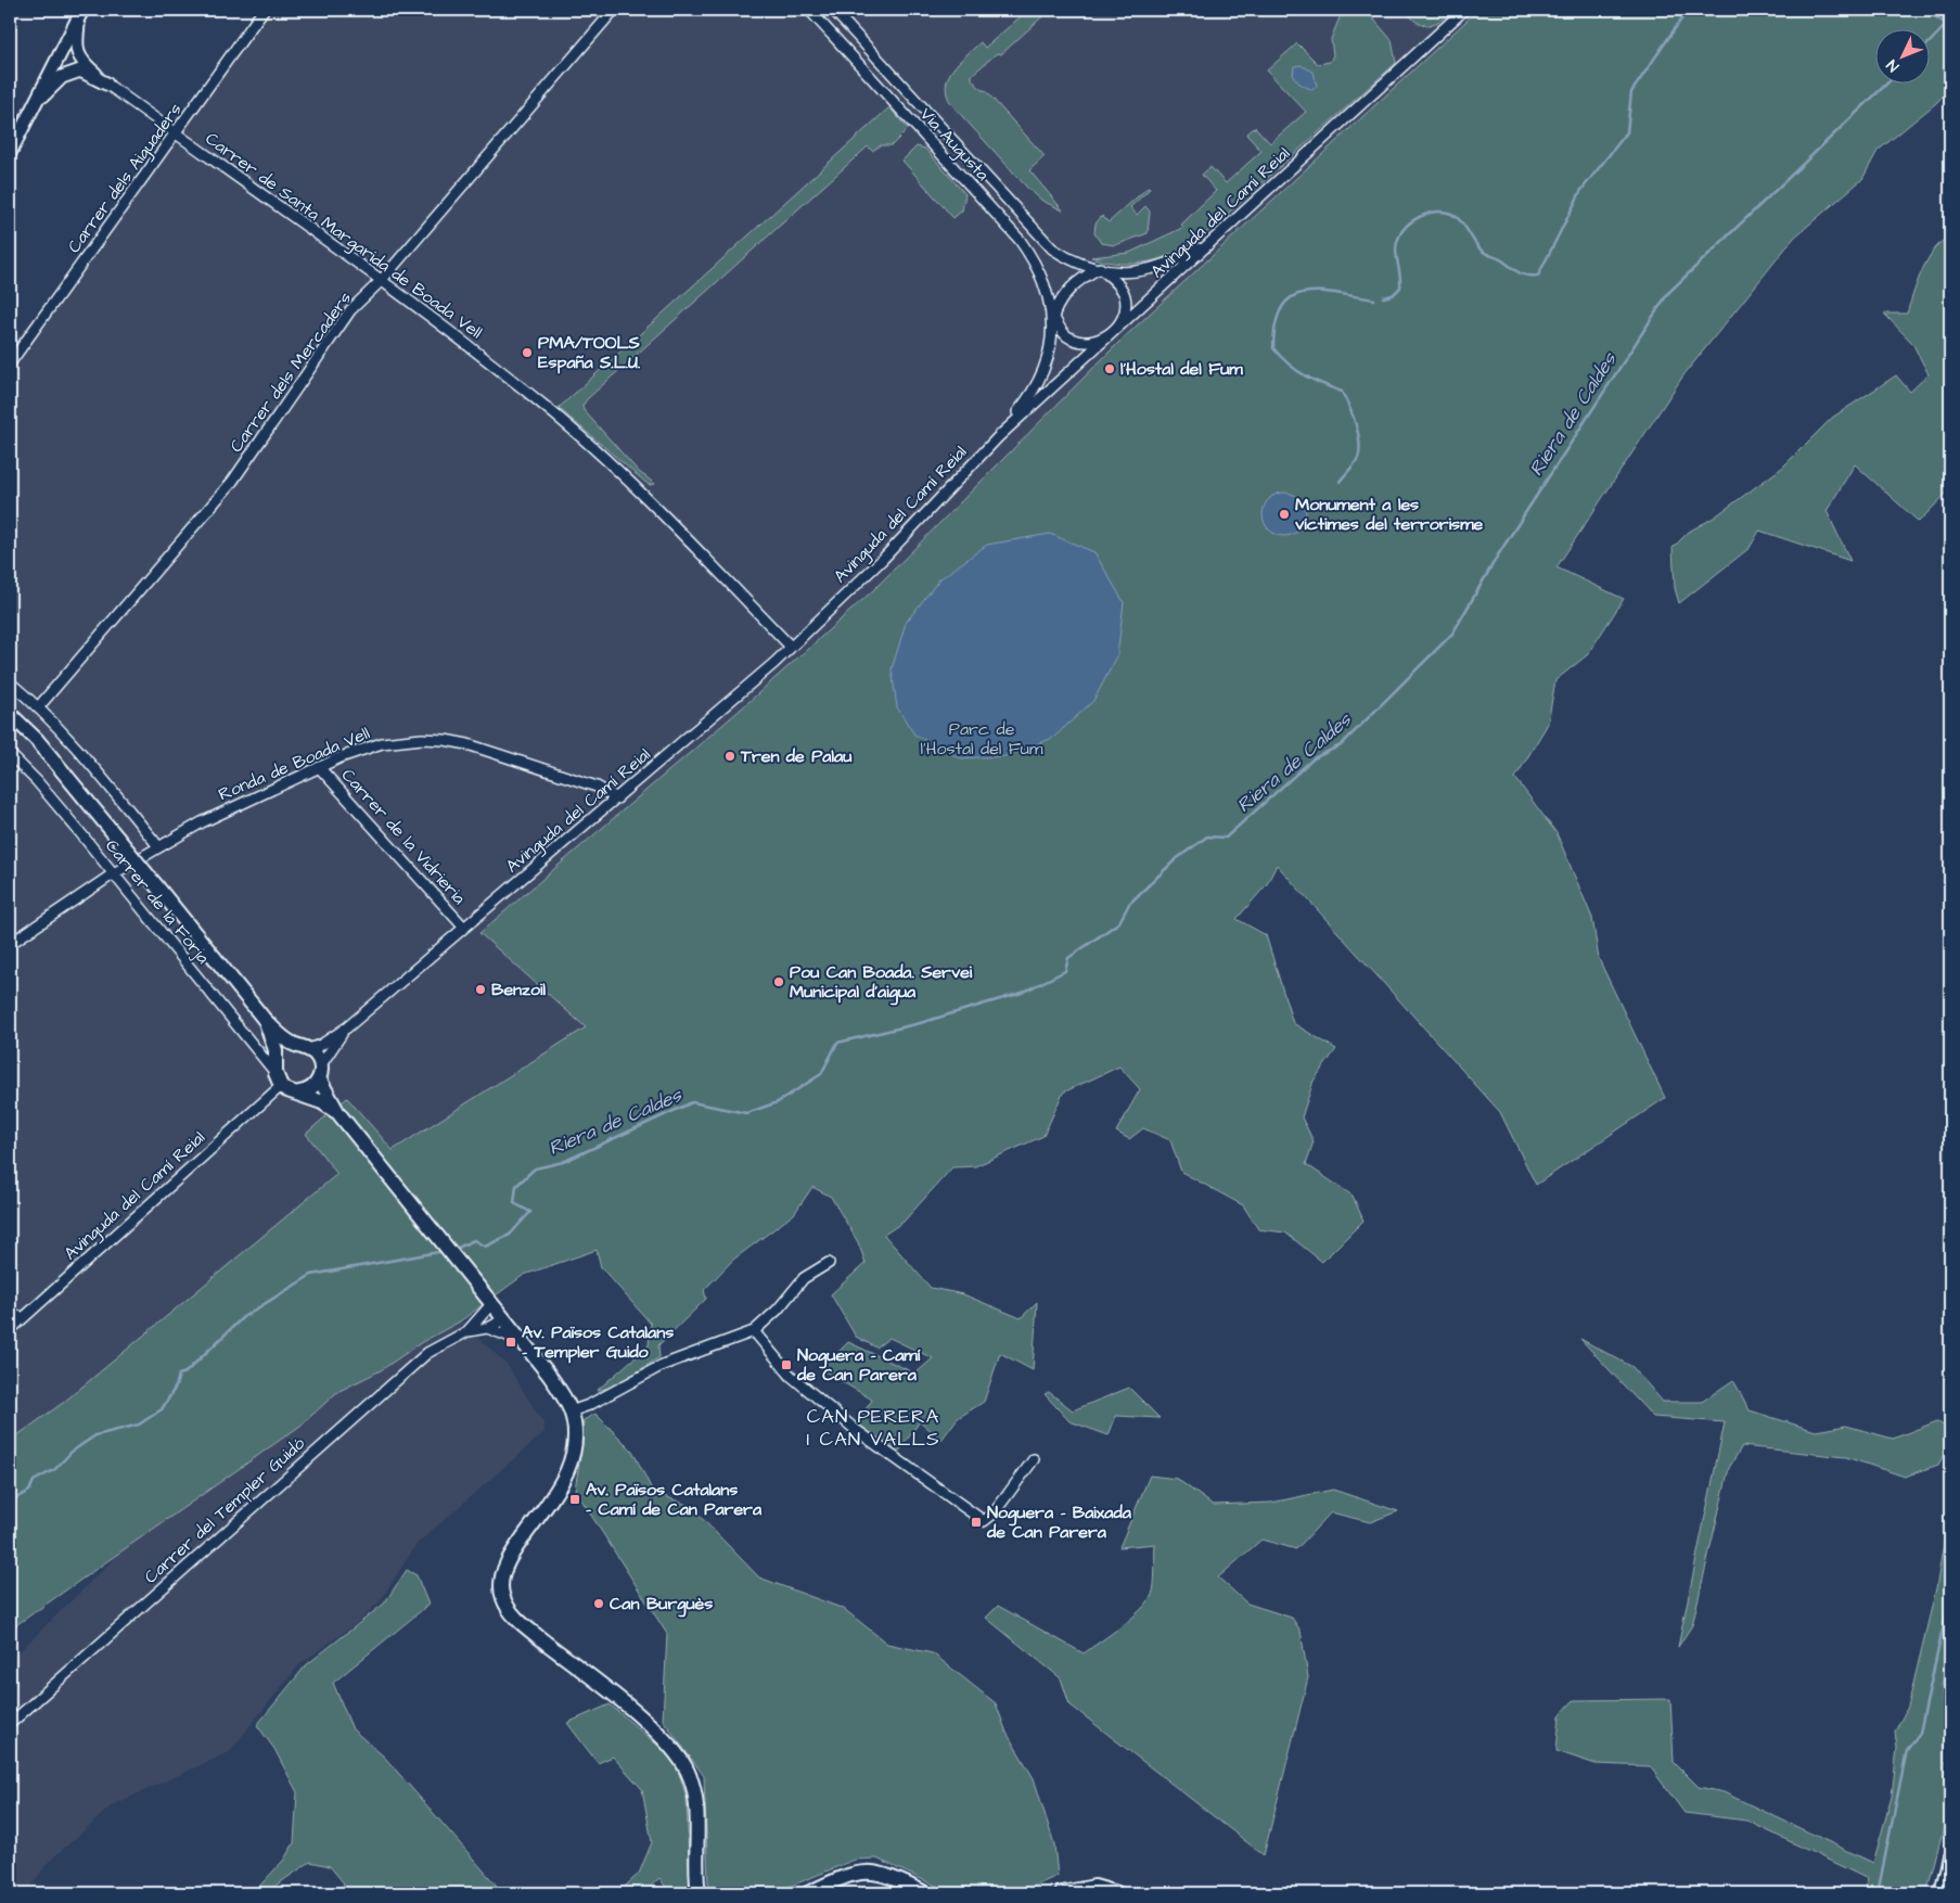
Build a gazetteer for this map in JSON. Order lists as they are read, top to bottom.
{
  "streets": {
    "street": [
      "Via Augusta",
      "Carrer dels Aiguaders",
      "Avinguda del Camí Reial",
      "Carrer de Santa Margarida de Boada Vell",
      "Carrer dels Mercaders",
      "Ronda de Boada Vell",
      "Carrer de la Vidrieria",
      "Carrer de la Forja",
      "Carrer del Templer Guidó"
    ]
  },
  "crossings": [
    ["Via Augusta", "Avinguda del Camí Reial"],
    ["Carrer dels Aiguaders", "Carrer de Santa Margarida de Boada Vell"],
    ["Avinguda del Camí Reial", "Carrer de Santa Margarida de Boada Vell"],
    ["Avinguda del Camí Reial", "Ronda de Boada Vell"],
    ["Avinguda del Camí Reial", "Carrer de la Vidrieria"],
    ["Avinguda del Camí Reial", "Carrer de la Forja"],
    ["Carrer de Santa Margarida de Boada Vell", "Carrer dels Mercaders"],
    ["Ronda de Boada Vell", "Carrer de la Vidrieria"],
    ["Ronda de Boada Vell", "Carrer de la Forja"]
  ],
  "districts": ["CAN PERERA I CAN VALLS"],
  "water": ["Riera de Caldes"],
  "parks": ["Parc de l'Hostal del Fum"],
  "places": {
    "other": [
      "PMA/TOOLS España S.L.U.",
      "l'Hostal del Fum",
      "Monument a les víctimes del terrorisme",
      "Tren de Palau",
      "Pou Can Boada. Servei Municipal d'aigua",
      "Benzoil",
      "Can Burguès"
    ],
    "transit": [
      "Av. Països Catalans - Templer Guido",
      "Noguera - Camí de Can Parera",
      "Av. Països Catalans - Camí de Can Parera",
      "Noguera - Baixada de Can Parera"
    ]
  },
  "north": "bottom left"
}
